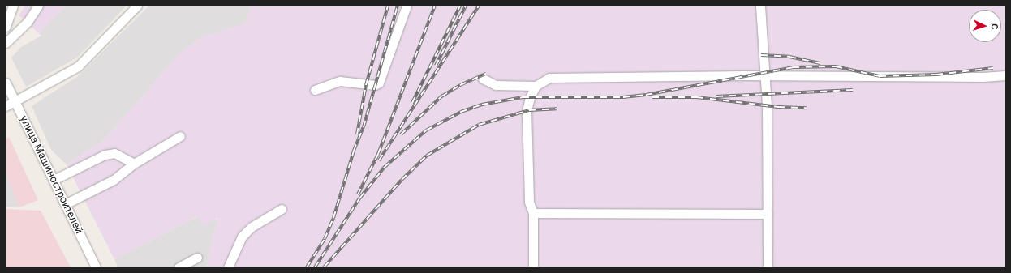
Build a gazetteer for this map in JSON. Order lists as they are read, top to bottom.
{
  "streets": {
    "street": ["улица Машиностроителей"]
  },
  "north": "right"
}
